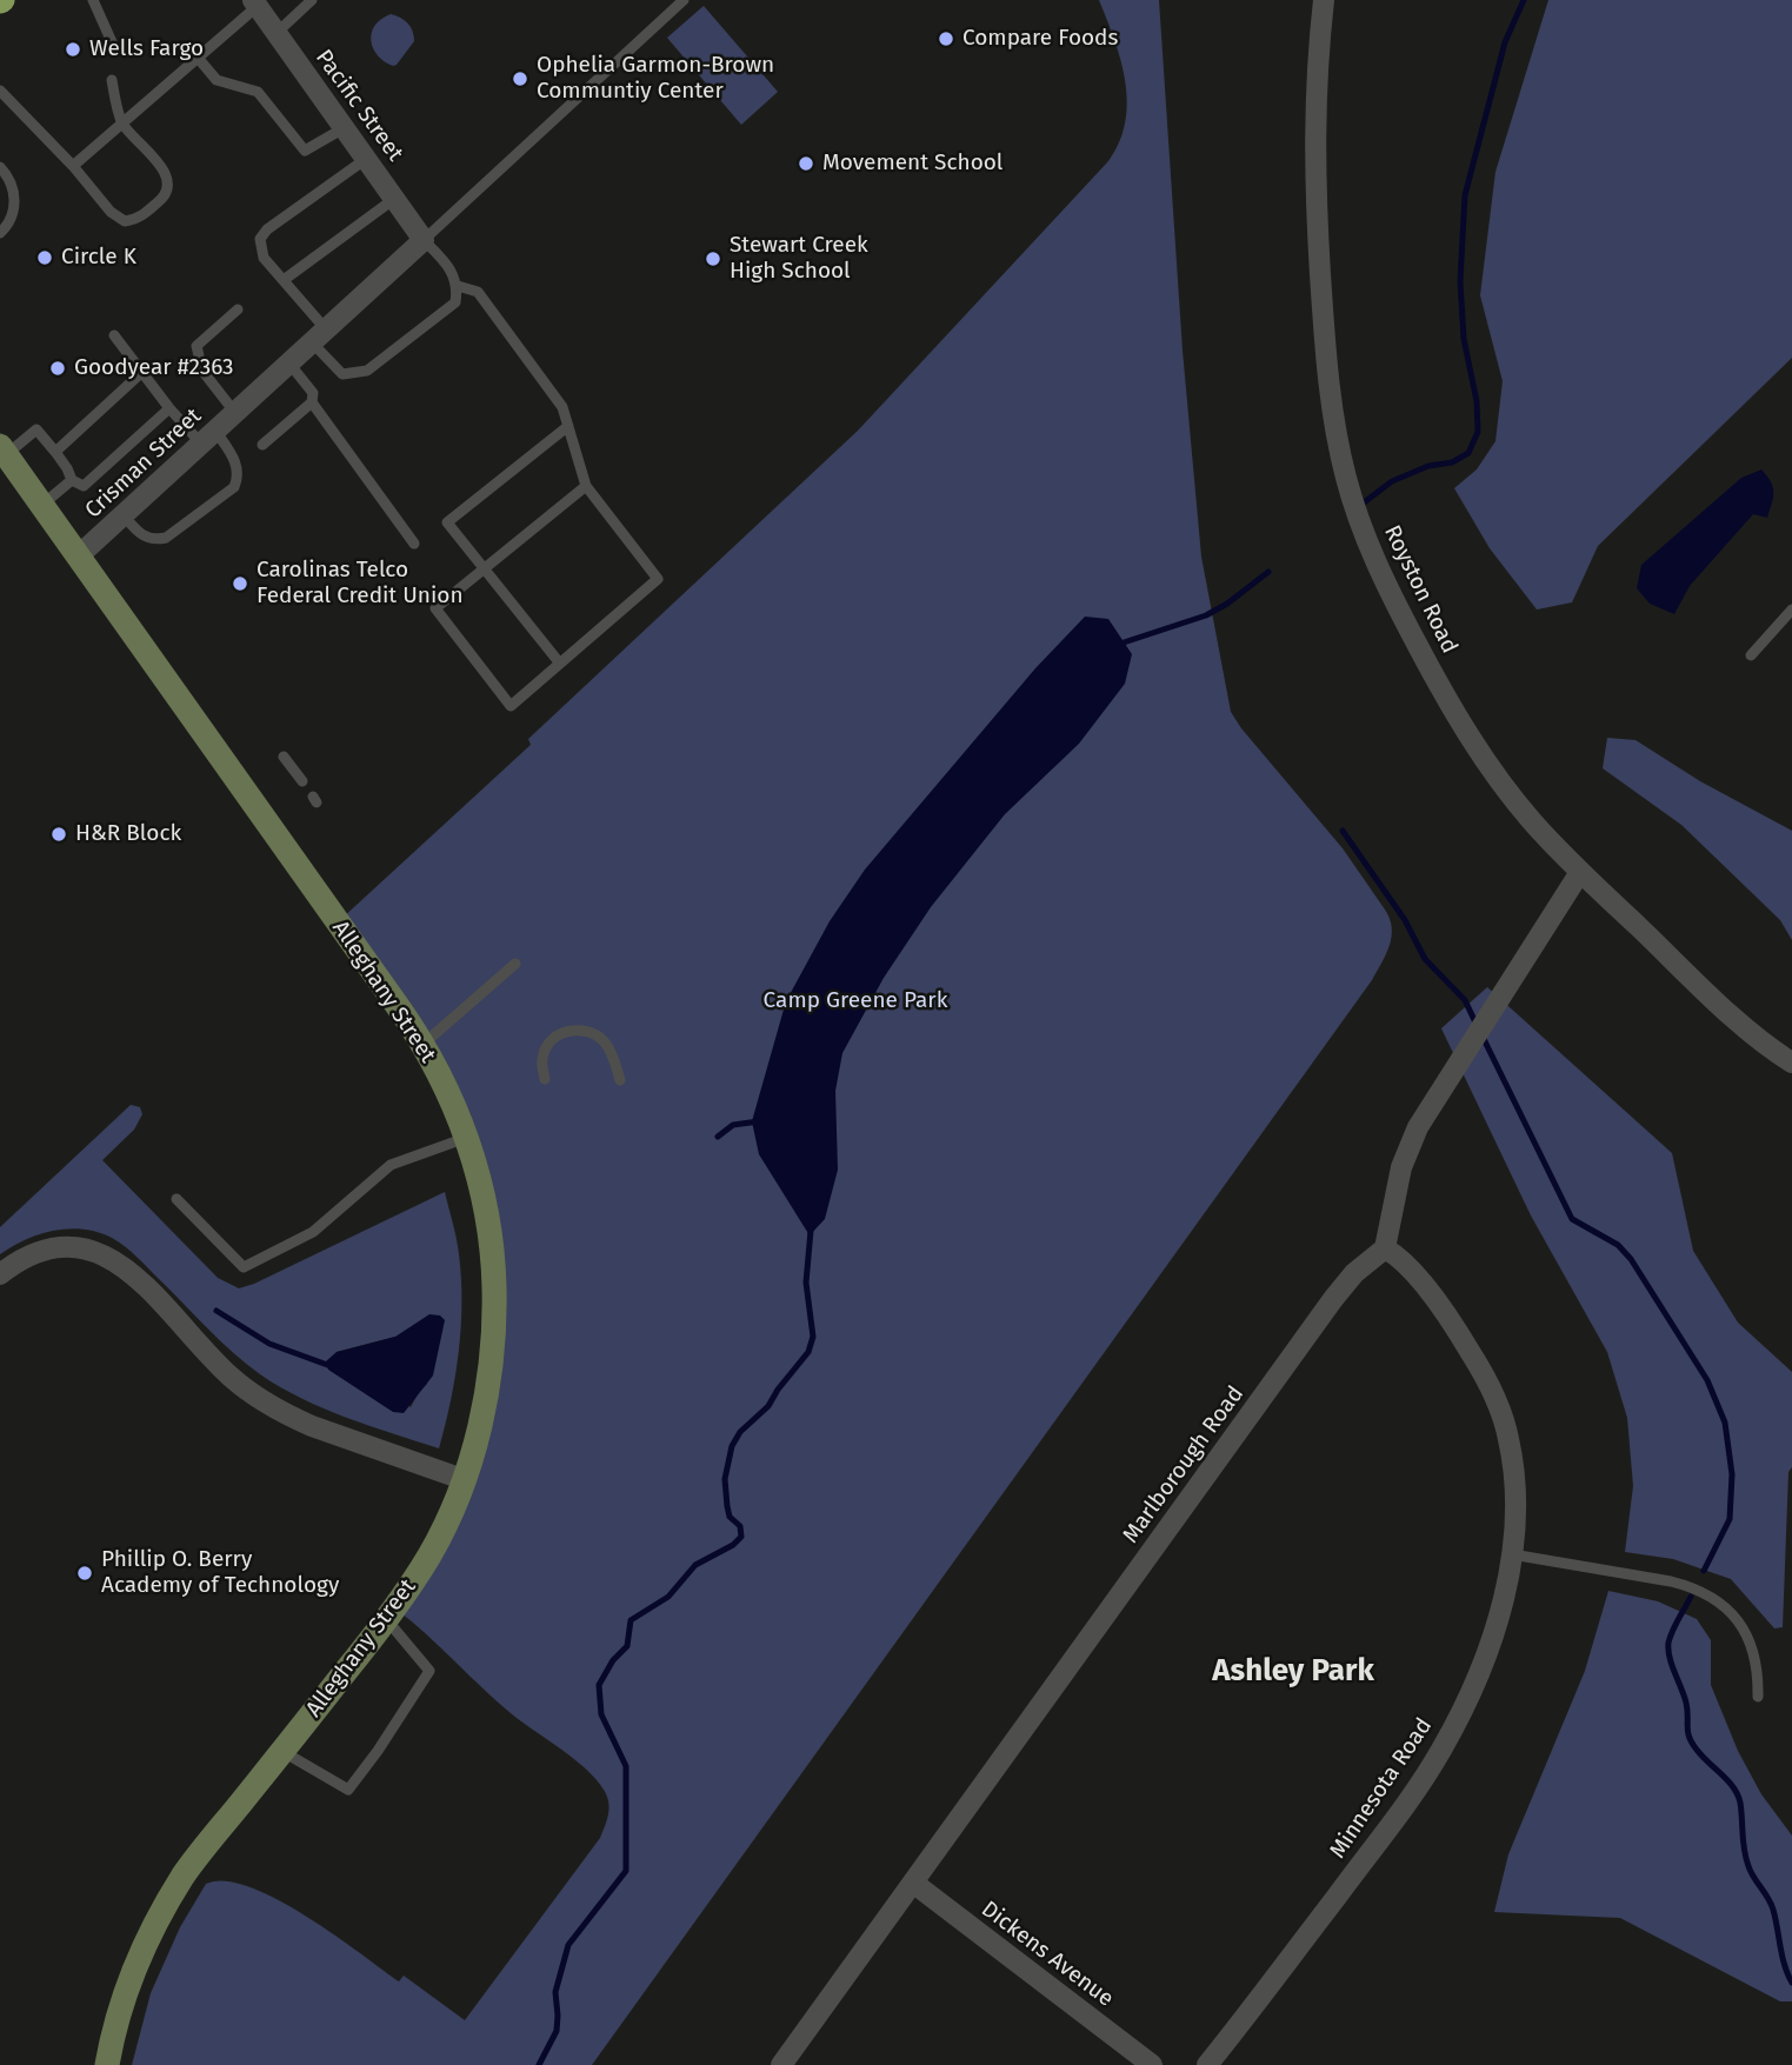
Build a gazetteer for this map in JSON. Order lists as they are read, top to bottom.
{
  "streets": {
    "street": [
      "Pacific Street",
      "Crisman Street",
      "Royston Road",
      "Alleghany Street",
      "Marlborough Road",
      "Minnesota Road",
      "Dickens Avenue"
    ]
  },
  "crossings": [
    ["Pacific Street", "Crisman Street"],
    ["Crisman Street", "Alleghany Street"],
    ["Marlborough Road", "Minnesota Road"],
    ["Marlborough Road", "Dickens Avenue"]
  ],
  "districts": ["Ashley Park"],
  "parks": ["Camp Greene Park"],
  "places": [
    "Compare Foods",
    "Wells Fargo",
    "Ophelia Garmon-Brown Communtiy Center",
    "Movement School",
    "Circle K",
    "Stewart Creek High School",
    "Goodyear #2363",
    "Carolinas Telco Federal Credit Union",
    "H&R Block",
    "Phillip O. Berry Academy of Technology"
  ]
}
